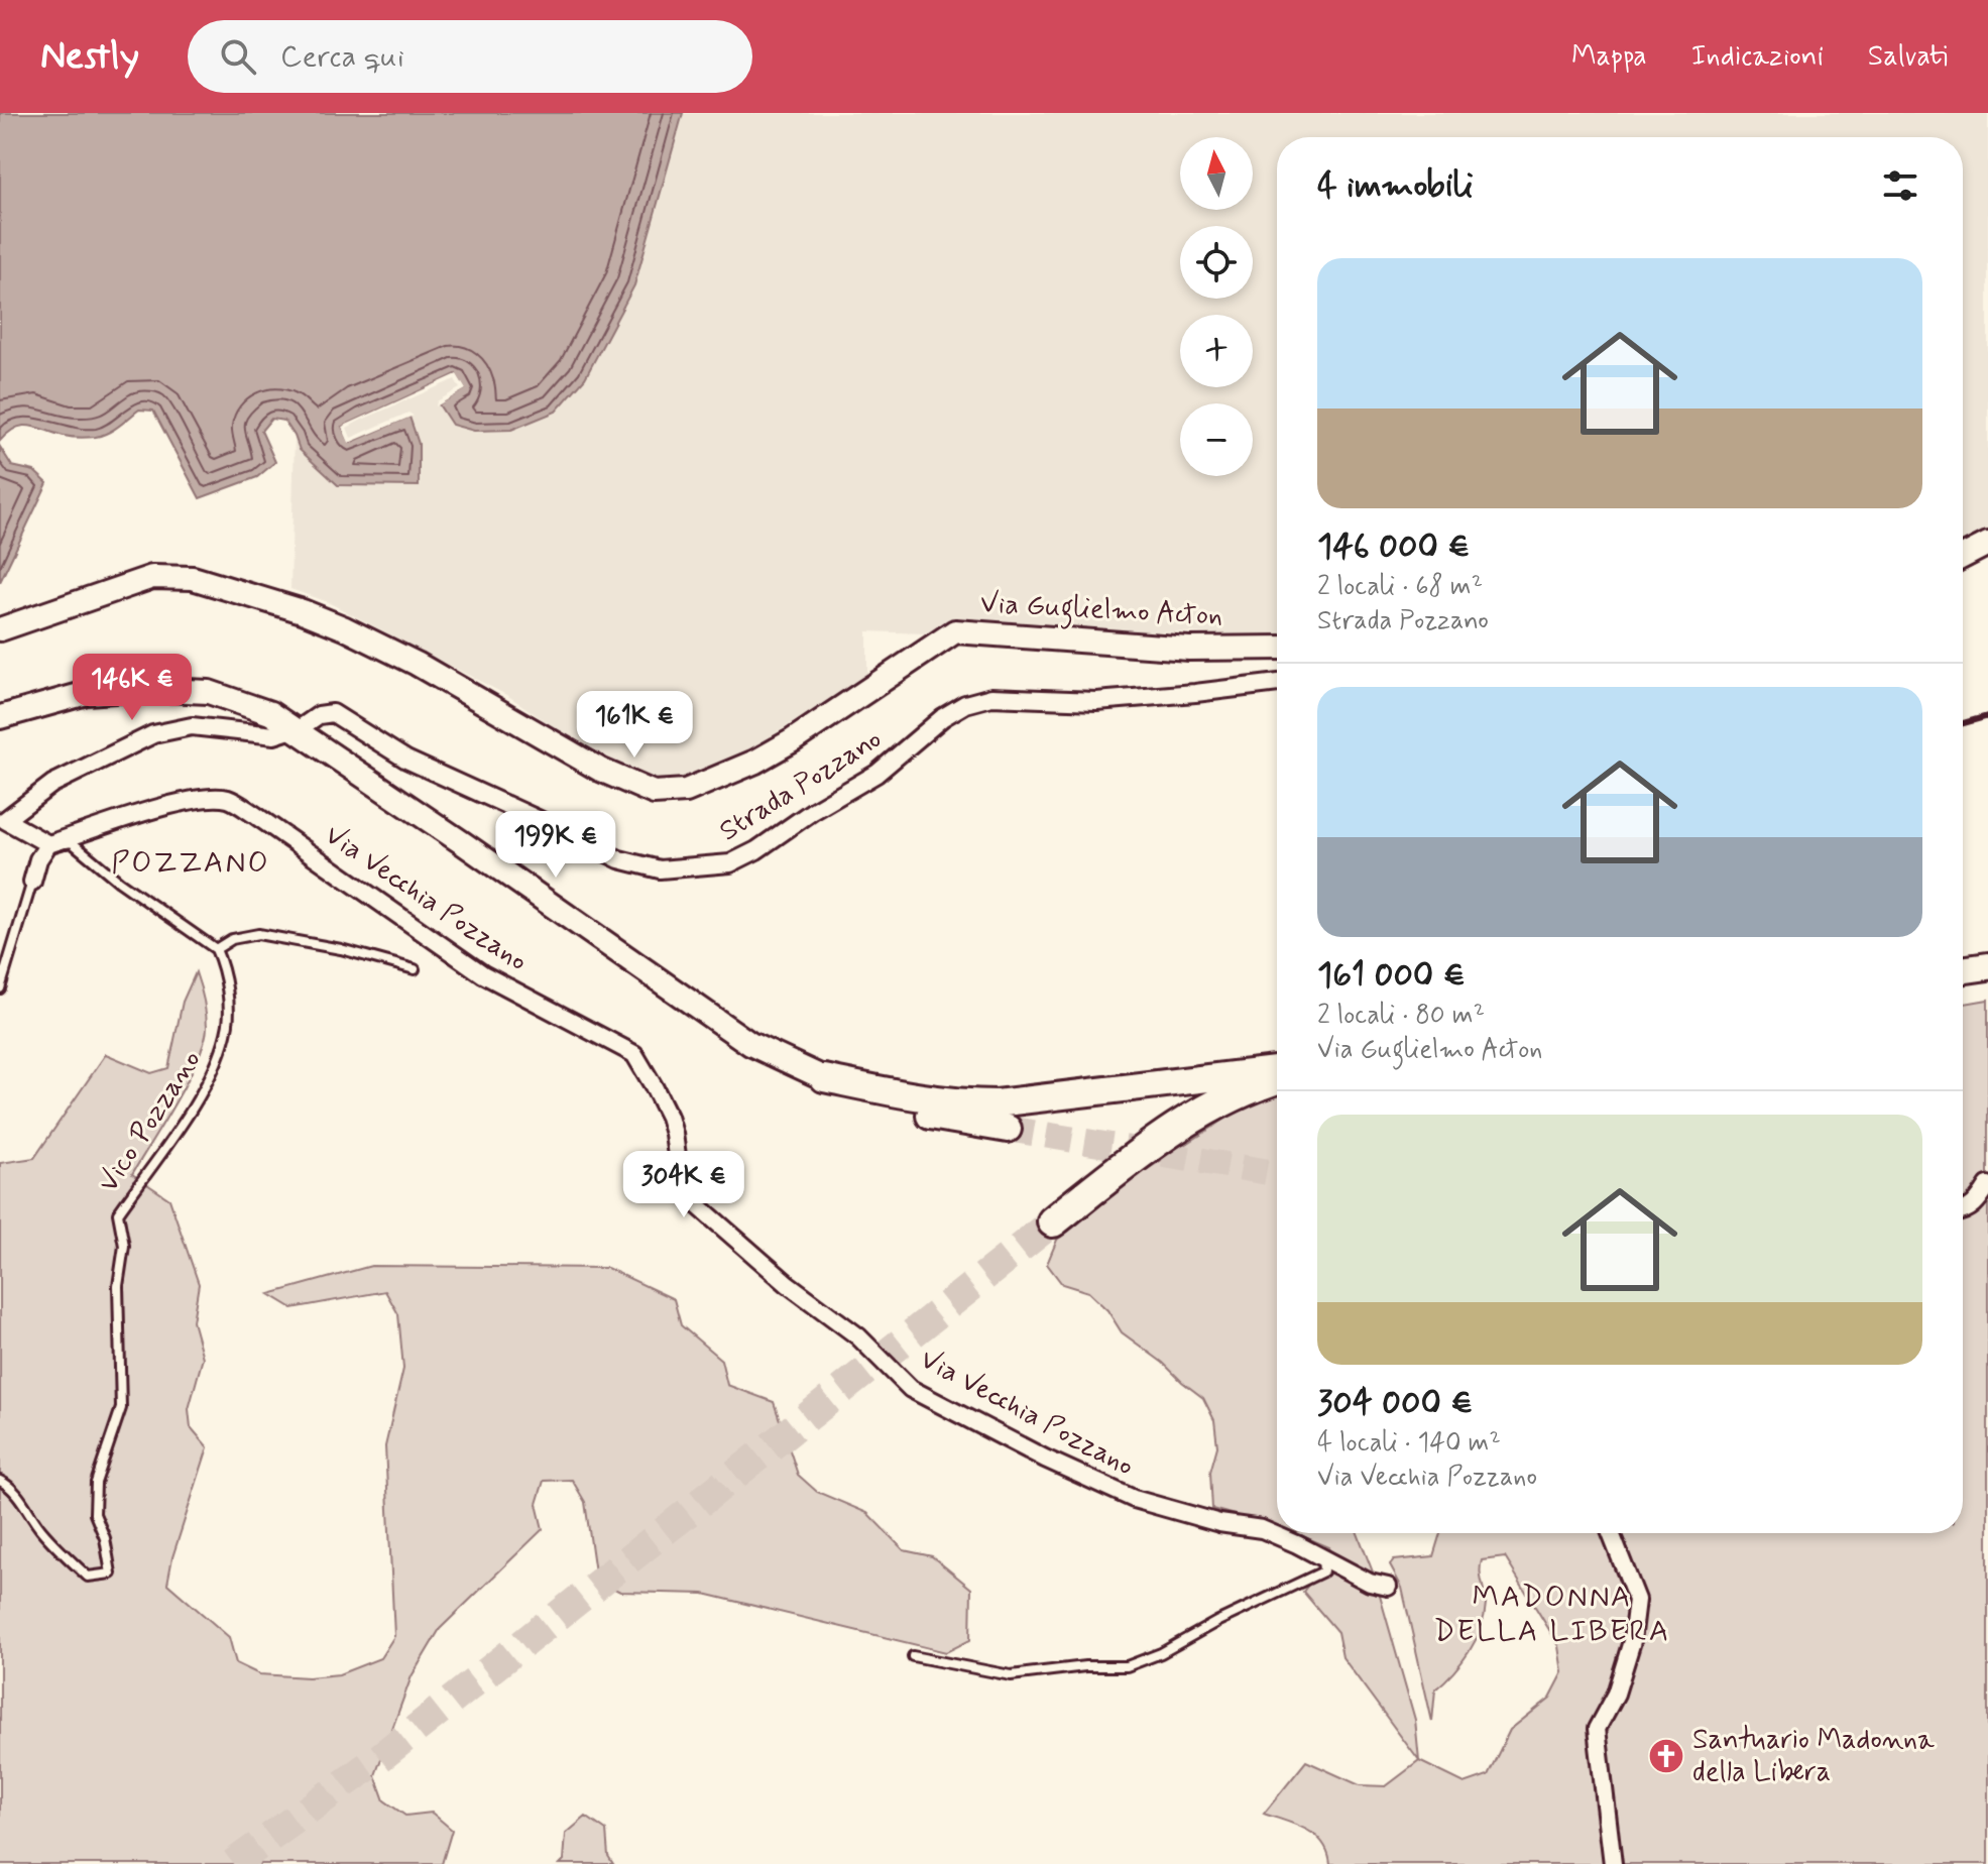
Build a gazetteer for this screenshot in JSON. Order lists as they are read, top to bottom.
{
  "streets": {
    "street": ["Via Guglielmo Acton", "Strada Pozzano", "Via Vecchia Pozzano"],
    "lane": ["Vico Pozzano"]
  },
  "crossings": [
    ["Strada Pozzano", "Via Vecchia Pozzano"]
  ],
  "districts": ["POZZANO", "MADONNA DELLA LIBERA"],
  "places": {
    "church": ["Santuario Madonna della Libera"]
  },
  "north": "top",
  "page": {
    "header": "Nestly",
    "search": "Cerca qui",
    "nav": ["Mappa", "Indicazioni", "Salvati"],
    "map_buttons": ["+", "−"],
    "heading": "4 immobili",
    "list": [
      {
        "name": "146 000 €",
        "note": "2 locali · 68 m² · Strada Pozzano"
      },
      {
        "name": "161 000 €",
        "note": "2 locali · 80 m² · Via Guglielmo Acton"
      },
      {
        "name": "304 000 €",
        "note": "4 locali · 140 m² · Via Vecchia Pozzano"
      }
    ],
    "price": [
      "146K €",
      "161K €",
      "199K €",
      "304K €"
    ]
  }
}
